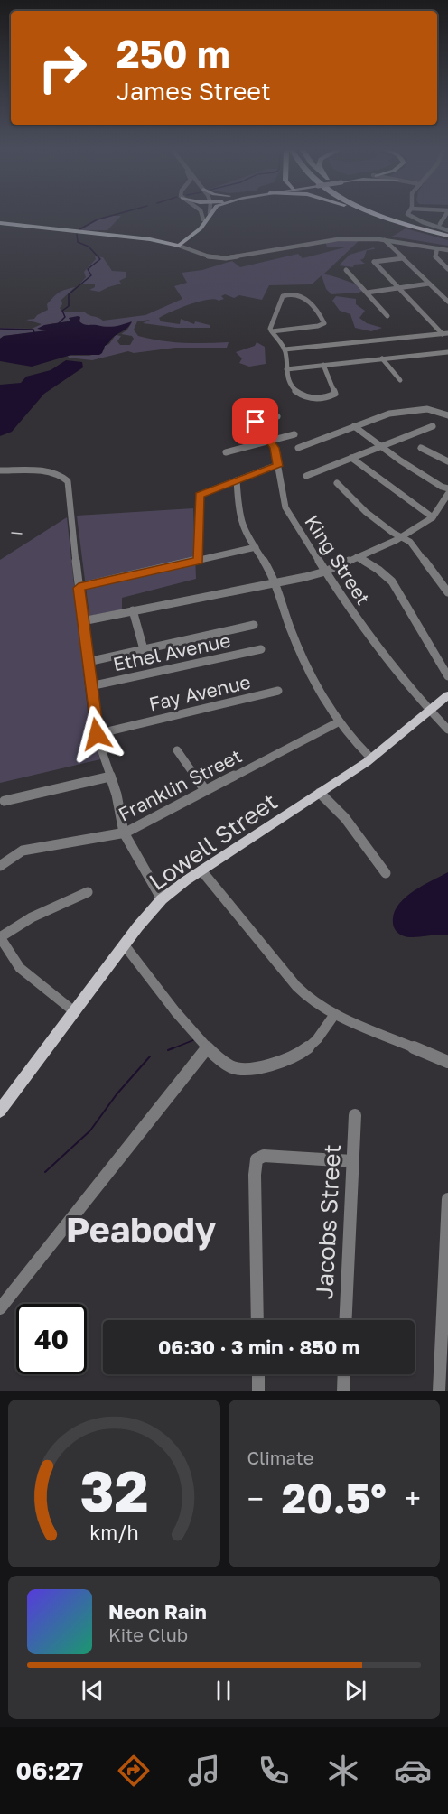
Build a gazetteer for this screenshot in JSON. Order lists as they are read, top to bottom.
{
  "streets": {
    "main road": ["Lowell Street"],
    "street": [
      "King Street",
      "Ethel Avenue",
      "Fay Avenue",
      "Franklin Street",
      "Jacobs Street"
    ]
  },
  "crossings": [
    ["King Street", "Lowell Street"]
  ],
  "districts": ["Peabody"],
  "page": {
    "turn": ["250 m", "James Street"],
    "limit": "40",
    "trip": "06:30 · 3 min · 850 m",
    "tile": "Climate",
    "heat": ["−", "20.5°", "+"],
    "song": ["Neon Rain", "Kite Club"],
    "tabs": "06:27",
    "gauge": ["32", "km/h"]
  }
}
